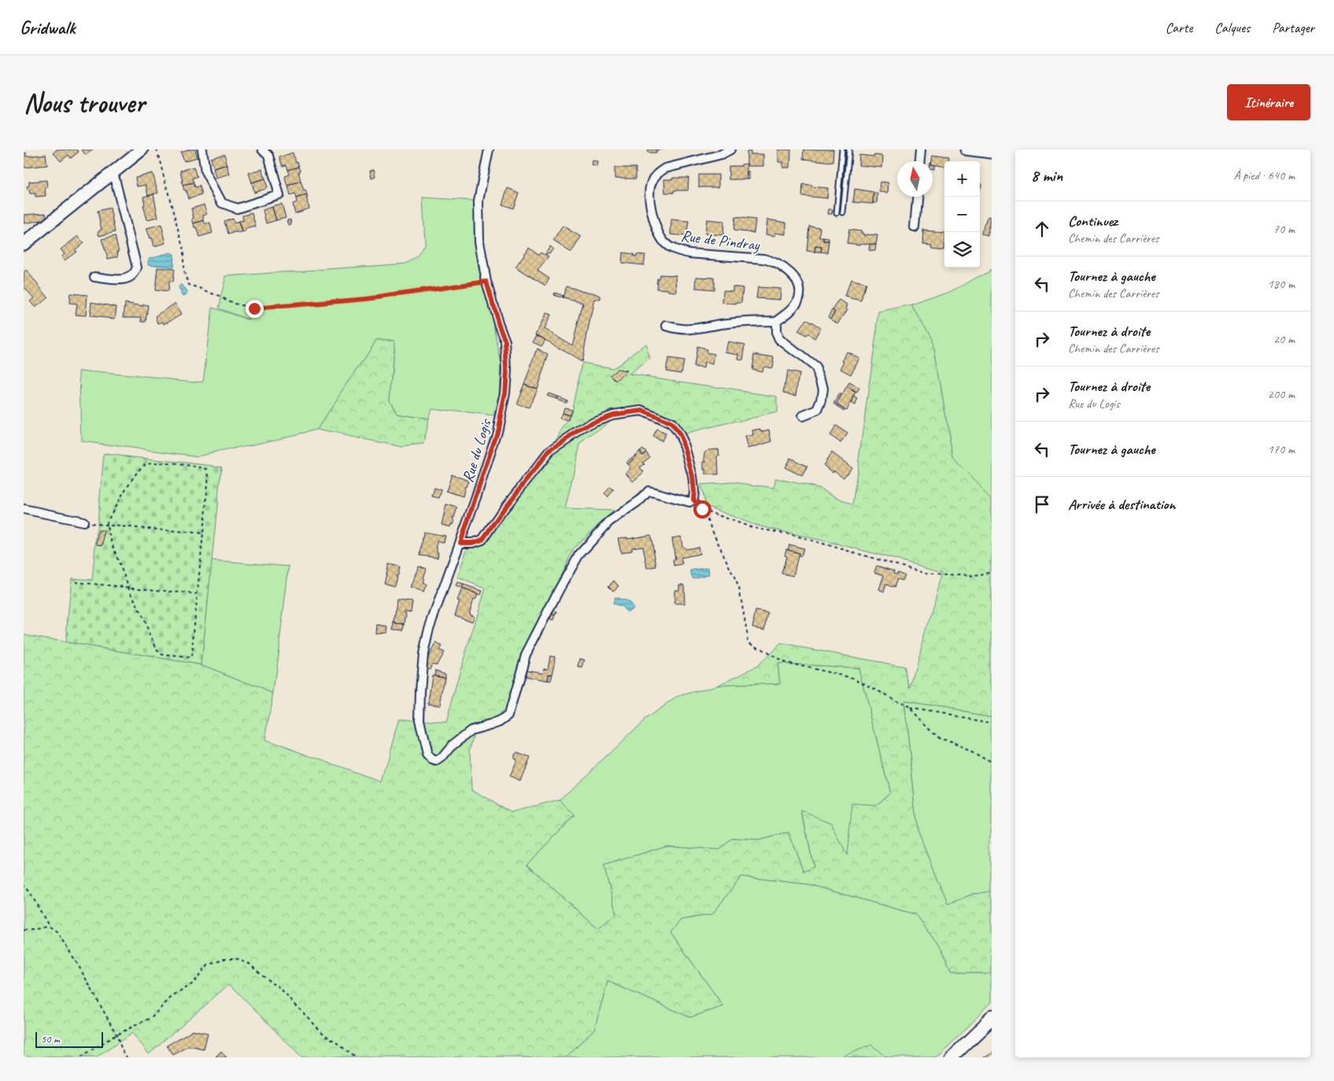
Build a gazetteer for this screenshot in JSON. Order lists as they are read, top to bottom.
{
  "streets": {
    "street": ["Rue de Pindray", "Rue du Logis"]
  },
  "scale_bar": "50 m",
  "north": "top",
  "page": {
    "header": "Gridwalk",
    "nav": ["Carte", "Calques", "Partager"],
    "buttons": "Itinéraire",
    "title": "Nous trouver",
    "heading": ["8 min", "À pied · 640 m"],
    "map_buttons": ["+", "−"],
    "list": [
      ["Continuez", "Chemin des Carrières", "70 m"],
      ["Tournez à gauche", "Chemin des Carrières", "180 m"],
      ["Tournez à droite", "Chemin des Carrières", "20 m"],
      ["Tournez à droite", "Rue du Logis", "200 m"],
      ["Tournez à gauche", "170 m"],
      "Arrivée à destination"
    ],
    "scale": "50 m"
  }
}
